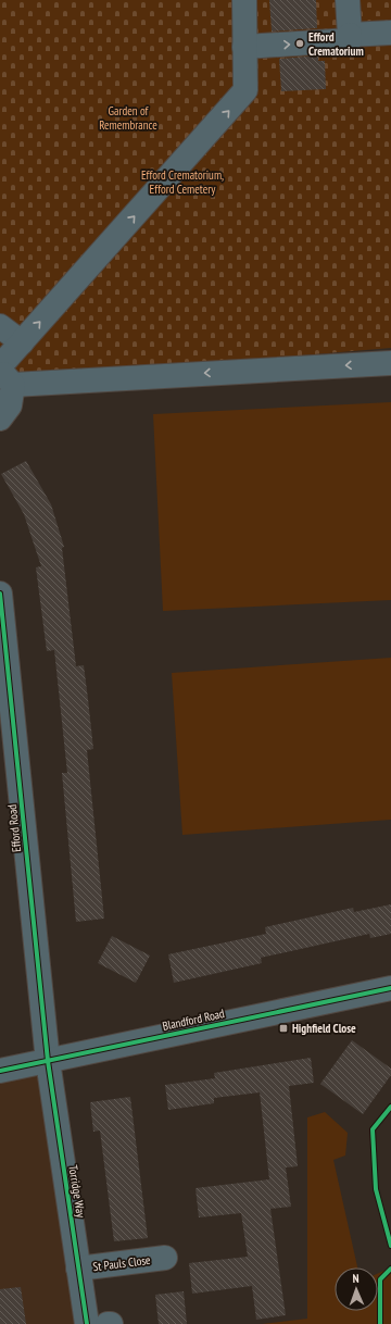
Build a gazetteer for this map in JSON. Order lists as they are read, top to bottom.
{
  "streets": {
    "street": [
      "Efford Road",
      "Blandford Road",
      "Torridge Way",
      "St Pauls Close"
    ]
  },
  "crossings": [
    ["Efford Road", "Blandford Road"],
    ["Efford Road", "Torridge Way"],
    ["Blandford Road", "Torridge Way"],
    ["Torridge Way", "St Pauls Close"]
  ],
  "parks": ["Garden of Remembrance", "Efford Crematorium, Efford Cemetery"],
  "places": {
    "other": ["Efford Crematorium"],
    "transit": ["Highfield Close"]
  },
  "north": "top"
}
